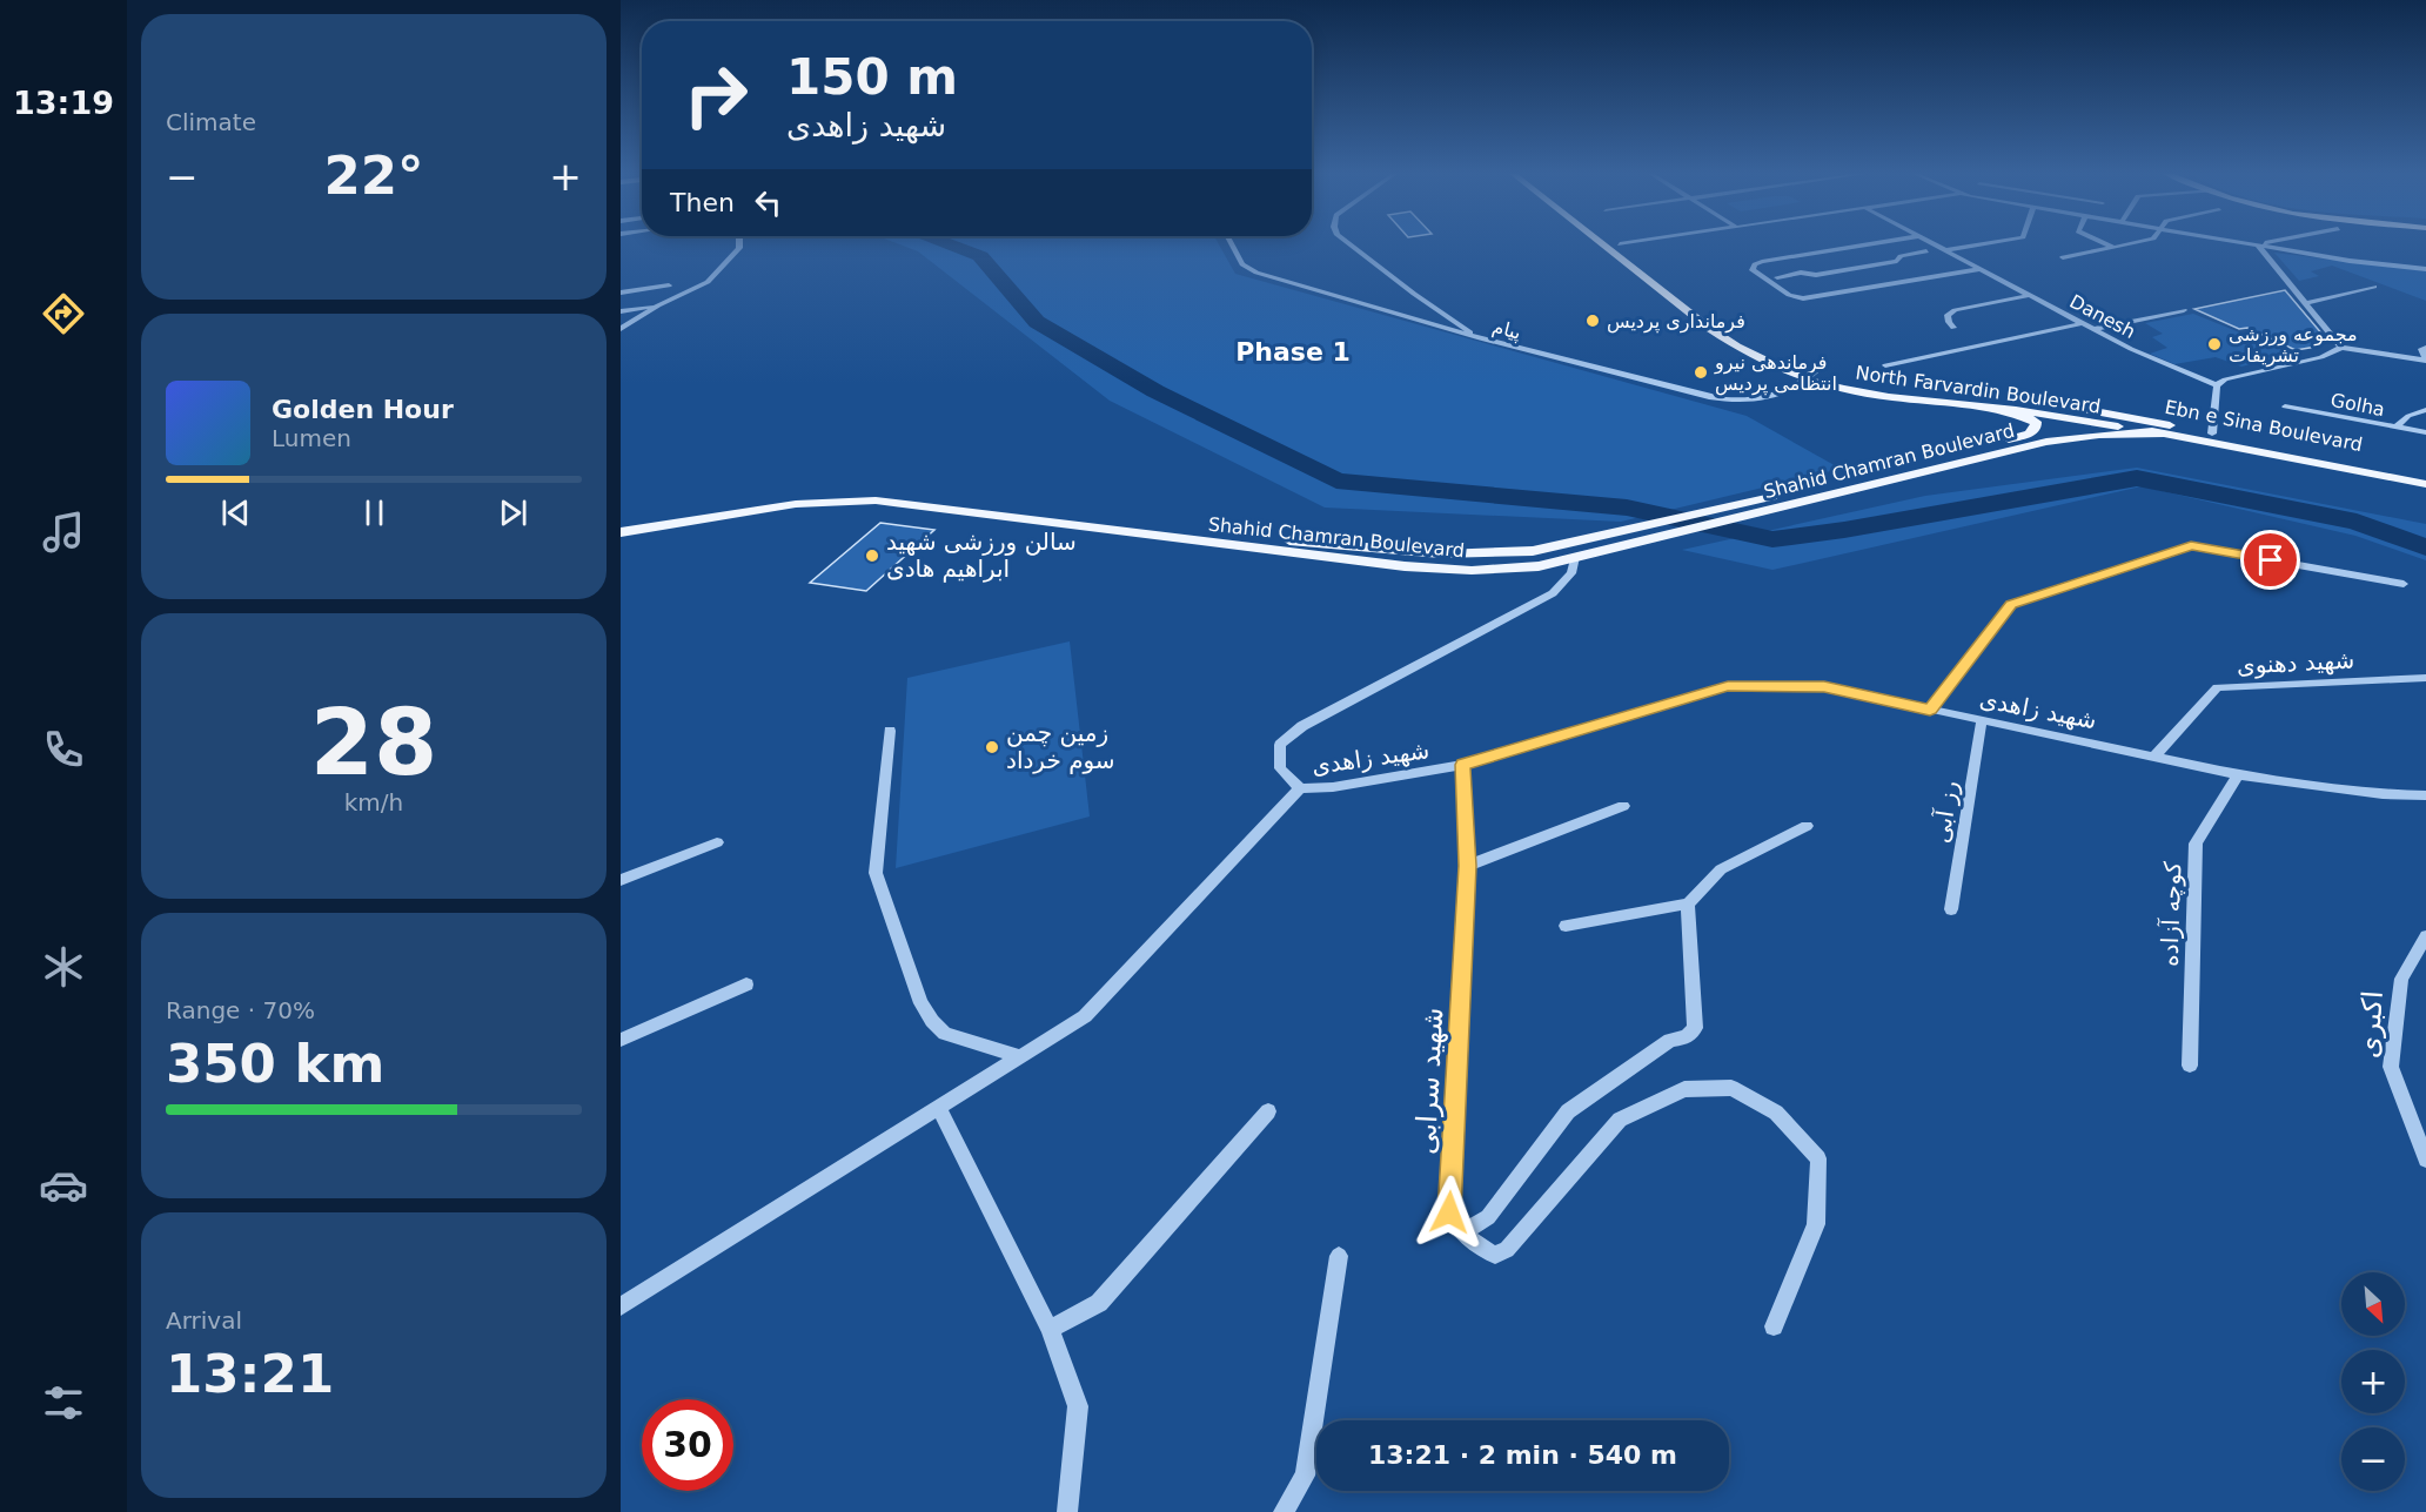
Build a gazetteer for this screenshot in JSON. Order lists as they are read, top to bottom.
{
  "streets": {
    "main road": ["North Farvardin Boulevard", "Ebn e Sina Boulevard", "Shahid Chamran Boulevard"],
    "street": [
      "Danesh",
      "پیام",
      "Golha",
      "شهید دهنوی",
      "شهید زاهدی",
      "رز آبی",
      "کوچه آزاده",
      "اکبری",
      "شهید سرابی"
    ]
  },
  "crossings": [
    ["پیام", "North Farvardin Boulevard"],
    ["North Farvardin Boulevard", "Ebn e Sina Boulevard"],
    ["North Farvardin Boulevard", "Shahid Chamran Boulevard"],
    ["Ebn e Sina Boulevard", "Shahid Chamran Boulevard"],
    ["Shahid Chamran Boulevard", "شهید زاهدی"],
    ["شهید دهنوی", "شهید زاهدی"],
    ["شهید زاهدی", "رز آبی"],
    ["شهید زاهدی", "کوچه آزاده"],
    ["شهید زاهدی", "شهید سرابی"]
  ],
  "districts": ["Phase 1"],
  "places": [
    "فرمانداری پردیس",
    "مجموعه ورزشی تشریفات",
    "فرماندهی نیرو انتظامی پردیس",
    "سالن ورزشی شهید ابراهیم هادی",
    "زمین چمن سوم خرداد"
  ],
  "north": "bottom right",
  "page": {
    "tabs": "13:19",
    "tile": [
      "Climate",
      ["28", "km/h"],
      ["Range · 70%", "350 km"],
      ["Arrival", "13:21"]
    ],
    "turn": ["150 m", "شهید زاهدی"],
    "heat": ["−", "22°", "+"],
    "then": "Then",
    "song": ["Golden Hour", "Lumen"],
    "map_buttons": ["+", "−"],
    "limit": "30",
    "trip": "13:21 · 2 min · 540 m"
  }
}
